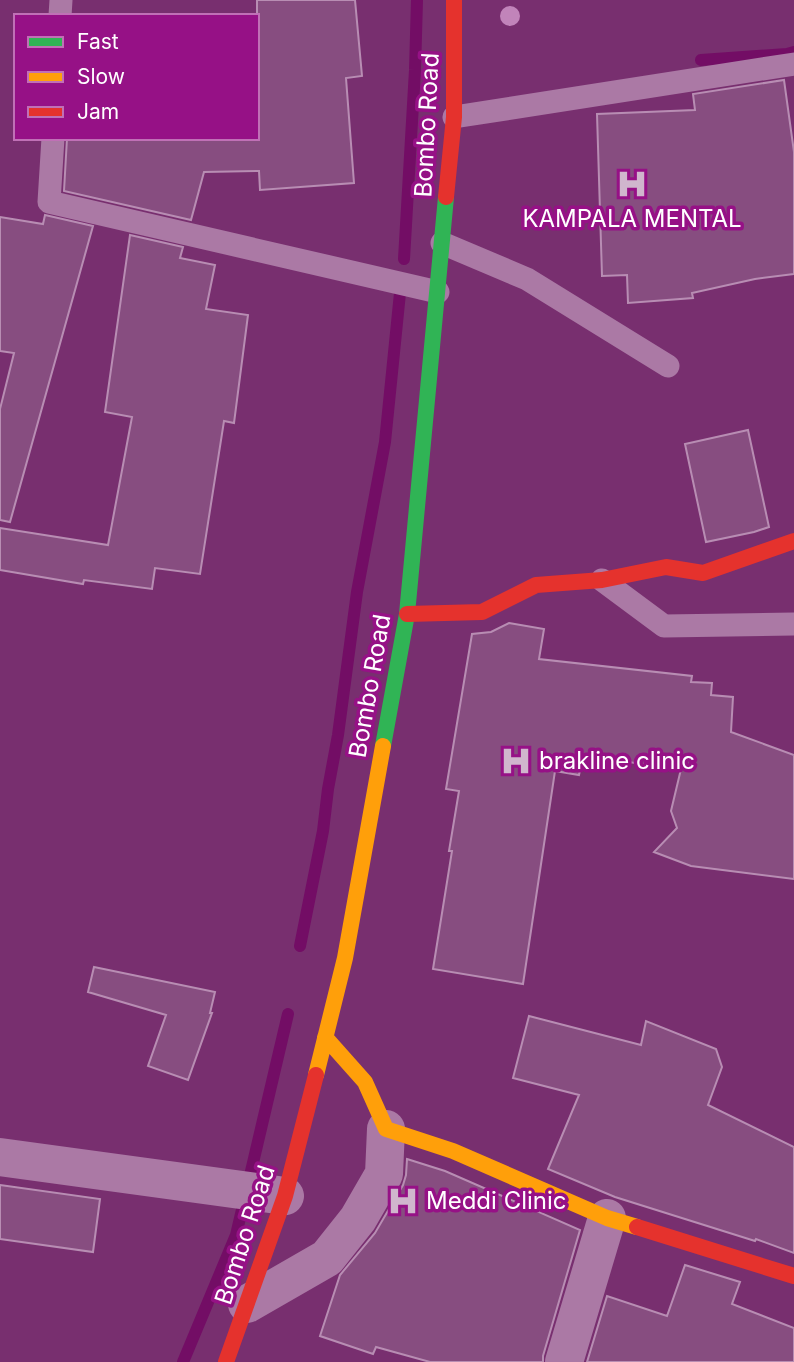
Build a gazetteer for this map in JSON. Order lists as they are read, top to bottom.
{
  "streets": {
    "main road": ["Bombo Road"]
  },
  "places": {
    "hospital": ["KAMPALA MENTAL", "brakline clinic", "Meddi Clinic"]
  },
  "legend": ["Fast", "Slow", "Jam"]
}
